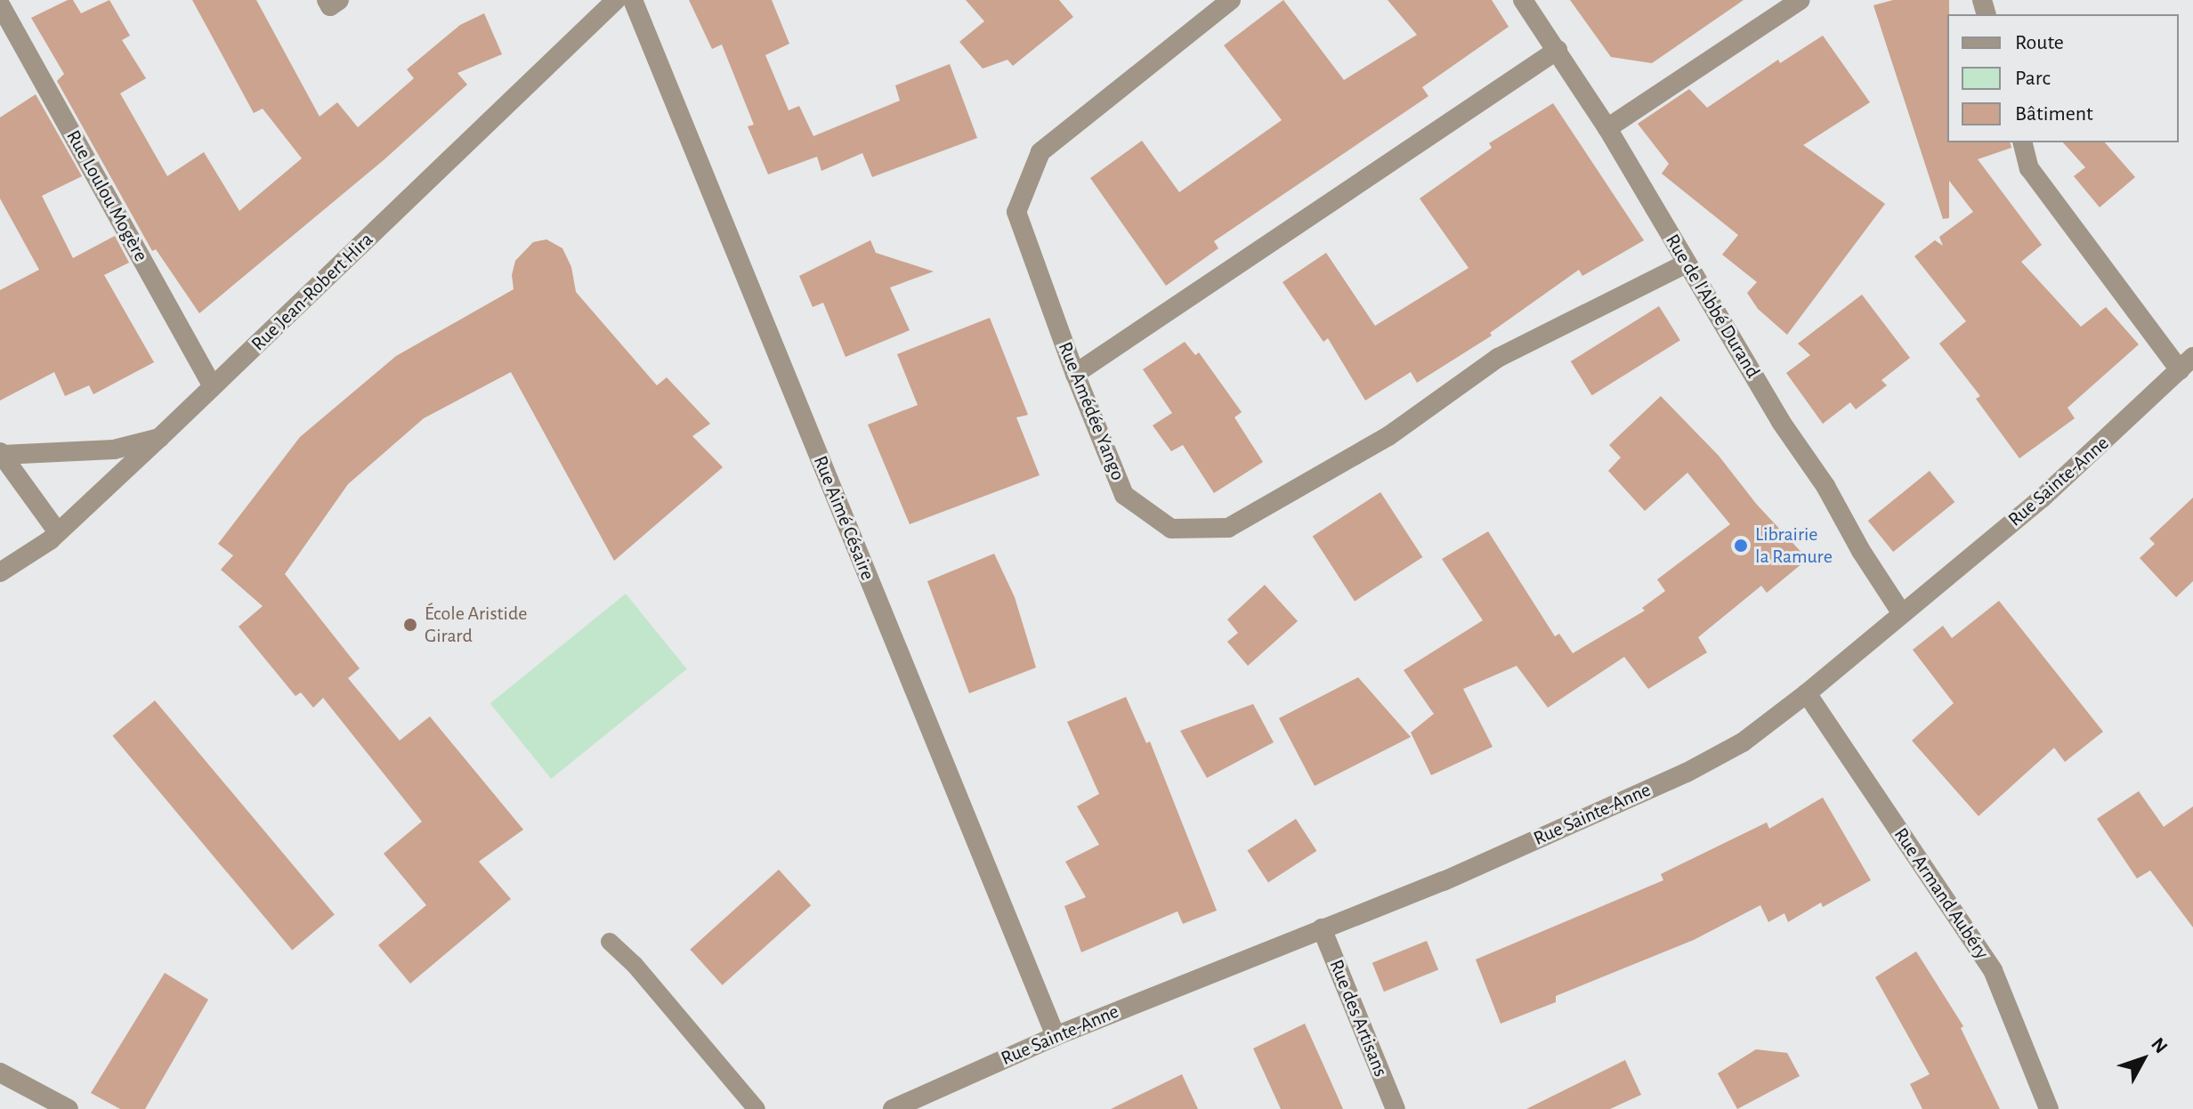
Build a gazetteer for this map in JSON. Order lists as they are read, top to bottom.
{
  "streets": {
    "street": [
      "Rue Loulou Mogère",
      "Rue Jean-Robert Hira",
      "Rue de l'Abbé Durand",
      "Rue Amédée Yango",
      "Rue Sainte-Anne",
      "Rue Aimé Césaire",
      "Rue Armand Aubéry",
      "Rue des Artisans"
    ]
  },
  "crossings": [
    ["Rue Loulou Mogère", "Rue Jean-Robert Hira"],
    ["Rue de l'Abbé Durand", "Rue Amédée Yango"],
    ["Rue de l'Abbé Durand", "Rue Sainte-Anne"],
    ["Rue Sainte-Anne", "Rue Aimé Césaire"],
    ["Rue Sainte-Anne", "Rue Armand Aubéry"],
    ["Rue Sainte-Anne", "Rue des Artisans"]
  ],
  "places": ["Librairie la Ramure", "École Aristide Girard"],
  "legend": ["Route", "Parc", "Bâtiment"],
  "north": "top right"
}
